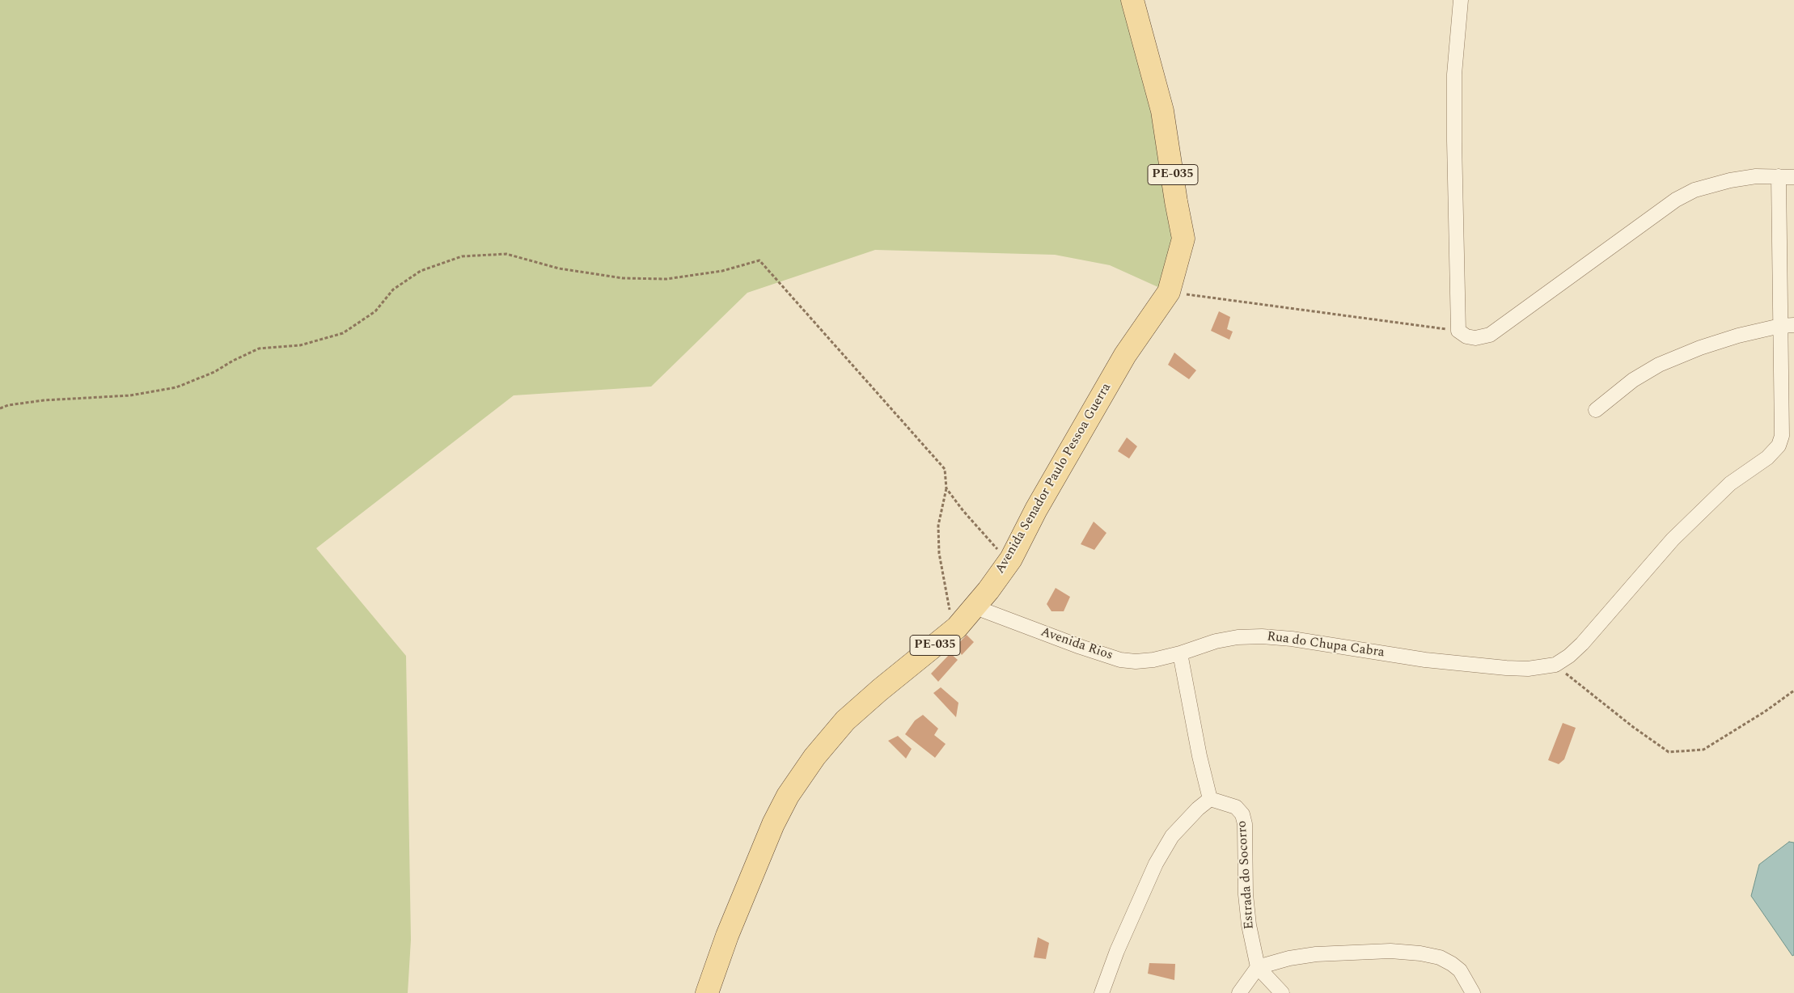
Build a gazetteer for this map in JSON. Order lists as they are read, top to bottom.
{
  "streets": {
    "main road": ["PE-035", "Avenida Senador Paulo Pessoa Guerra"],
    "street": ["Avenida Rios", "Rua do Chupa Cabra", "Estrada do Socorro"]
  },
  "crossings": [
    ["PE-035", "Avenida Senador Paulo Pessoa Guerra"],
    ["Avenida Senador Paulo Pessoa Guerra", "Avenida Rios"],
    ["Avenida Rios", "Rua do Chupa Cabra"]
  ]
}
